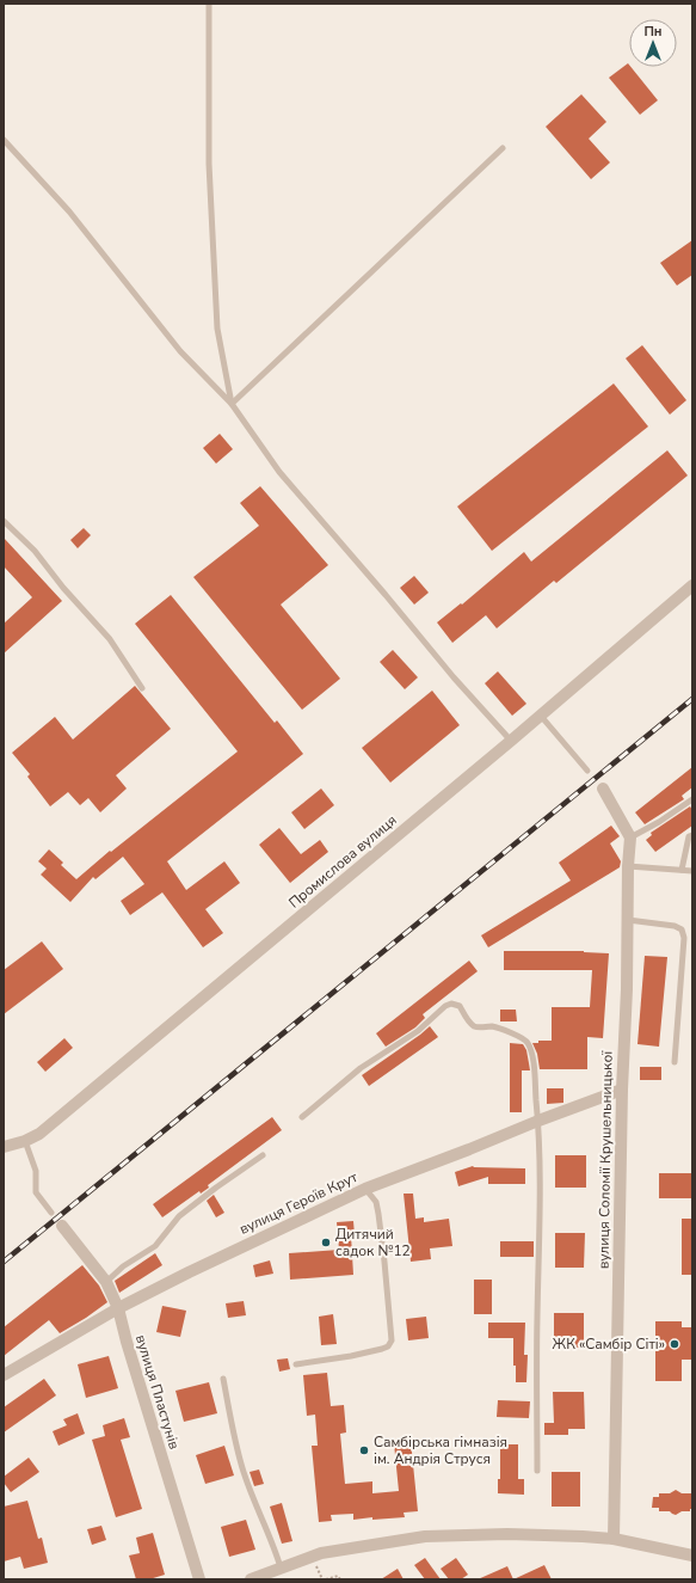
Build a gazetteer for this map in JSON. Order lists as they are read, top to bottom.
{
  "streets": {
    "street": [
      "Промислова вулиця",
      "вулиця Соломії Крушельницької",
      "вулиця Героїв Крут",
      "вулиця Пластунів"
    ]
  },
  "crossings": [
    ["вулиця Соломії Крушельницької", "вулиця Героїв Крут"],
    ["вулиця Героїв Крут", "вулиця Пластунів"]
  ],
  "places": ["Дитячий садок №12", "ЖК «Самбір Сіті»", "Самбірська гімназія ім. Андрія Струся"],
  "north": "top"
}
